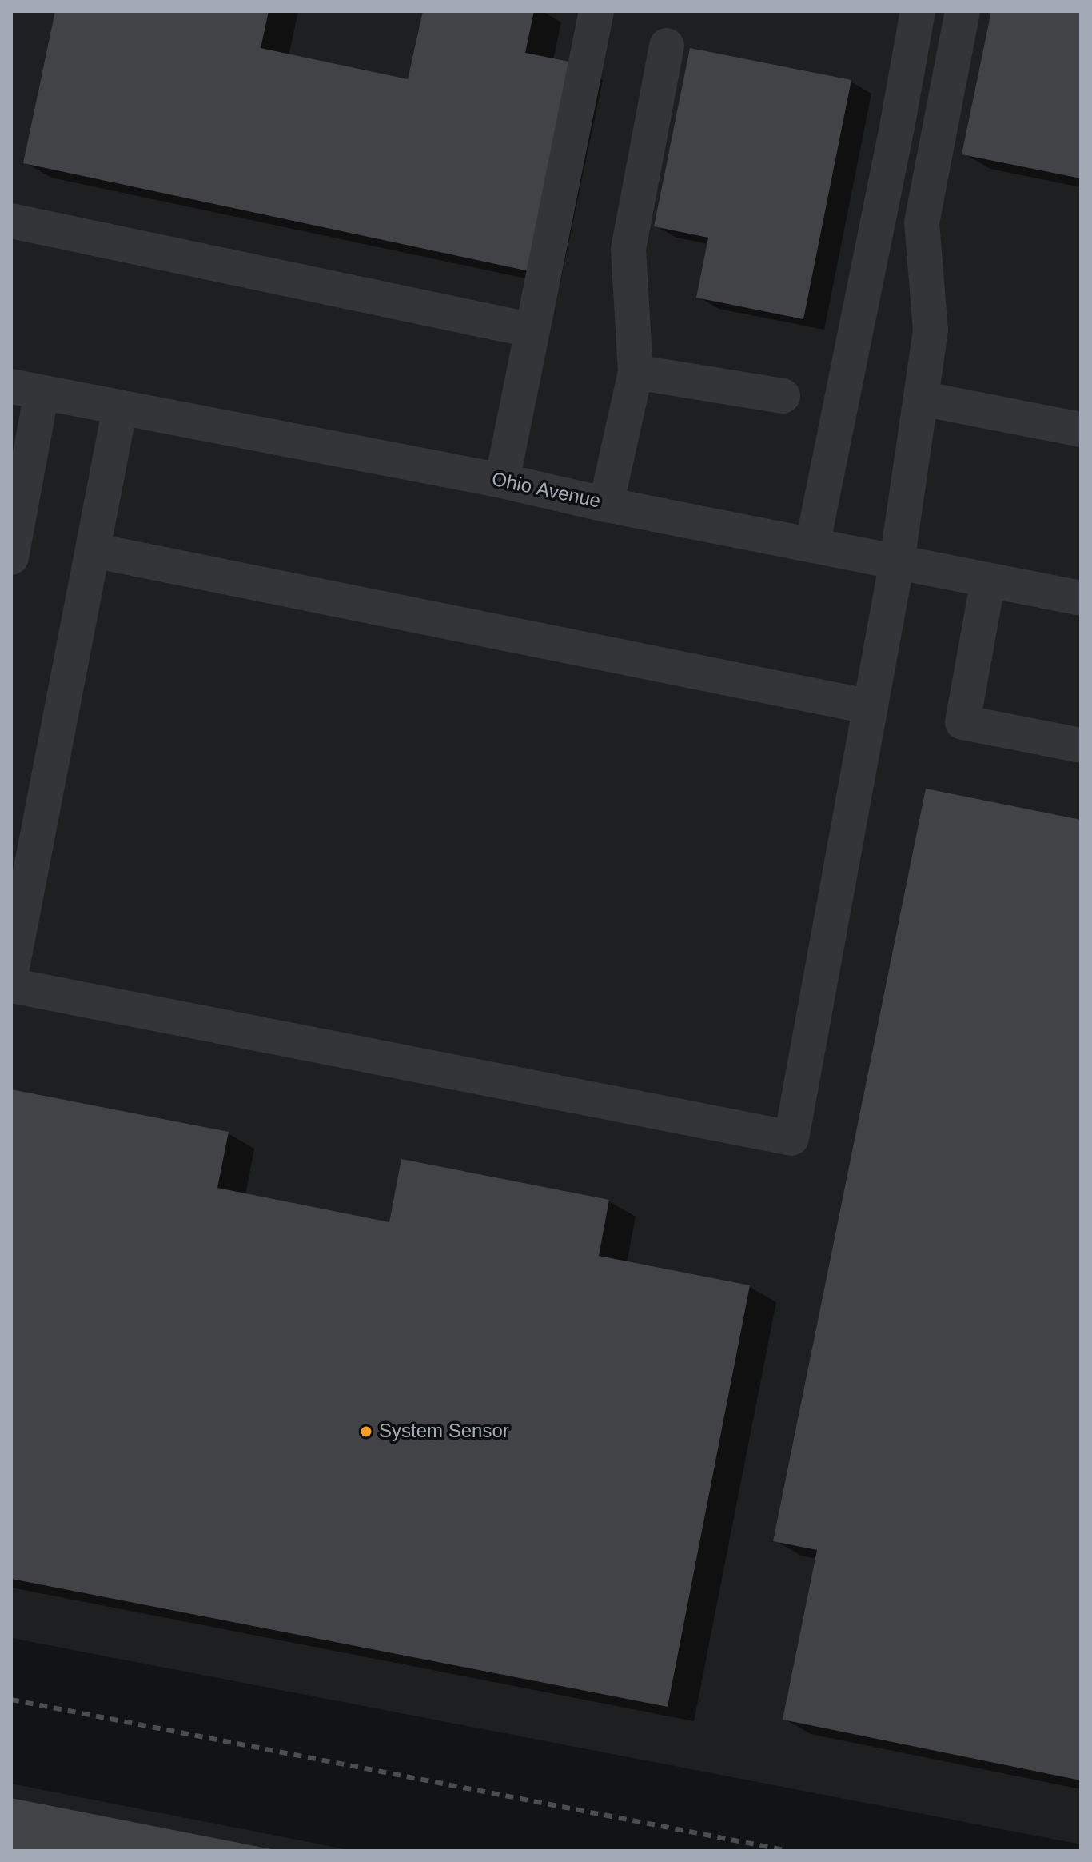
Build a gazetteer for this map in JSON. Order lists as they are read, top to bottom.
{
  "streets": {
    "street": ["Ohio Avenue"]
  },
  "places": ["System Sensor"]
}
